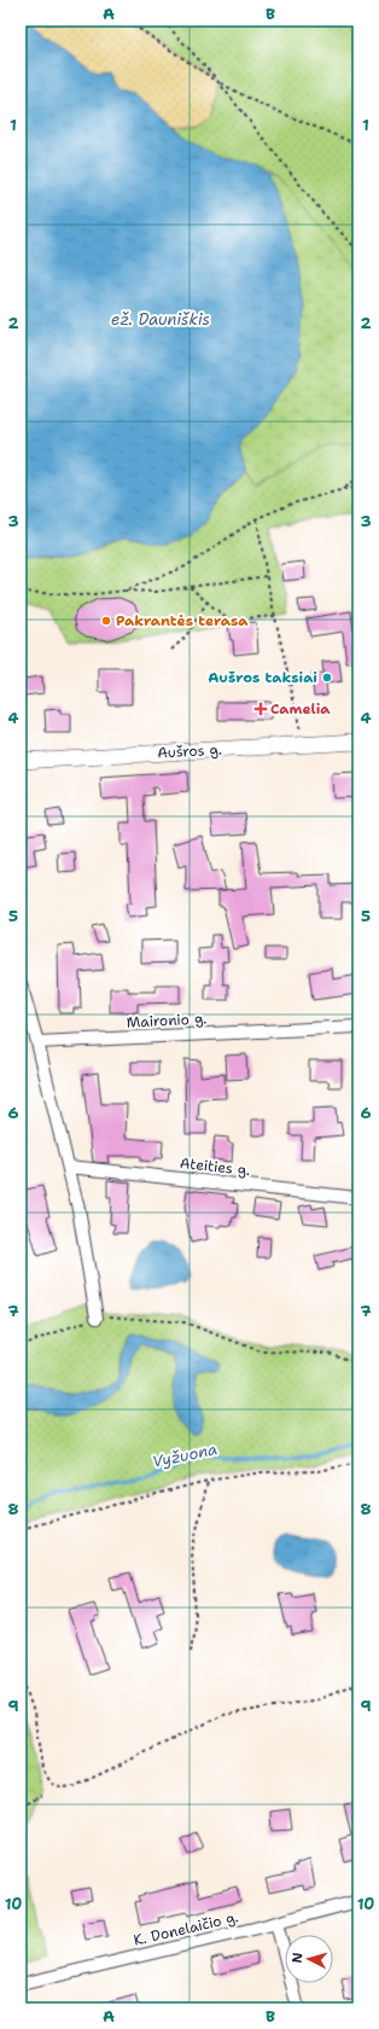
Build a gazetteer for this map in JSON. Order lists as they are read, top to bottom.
{
  "streets": {
    "street": [
      "Aušros g.",
      "Maironio g.",
      "Ateities g.",
      "K. Donelaičio g."
    ]
  },
  "water": ["ež. Dauniškis", "Vyžuona"],
  "places": {
    "other": ["Pakrantės terasa", "Aušros taksiai"],
    "health": ["Camelia"]
  },
  "north": "left",
  "grid": {
    "columns": ["A", "B"],
    "rows": [
      "1",
      "2",
      "3",
      "4",
      "5",
      "6",
      "7",
      "8",
      "9",
      "10"
    ]
  }
}
